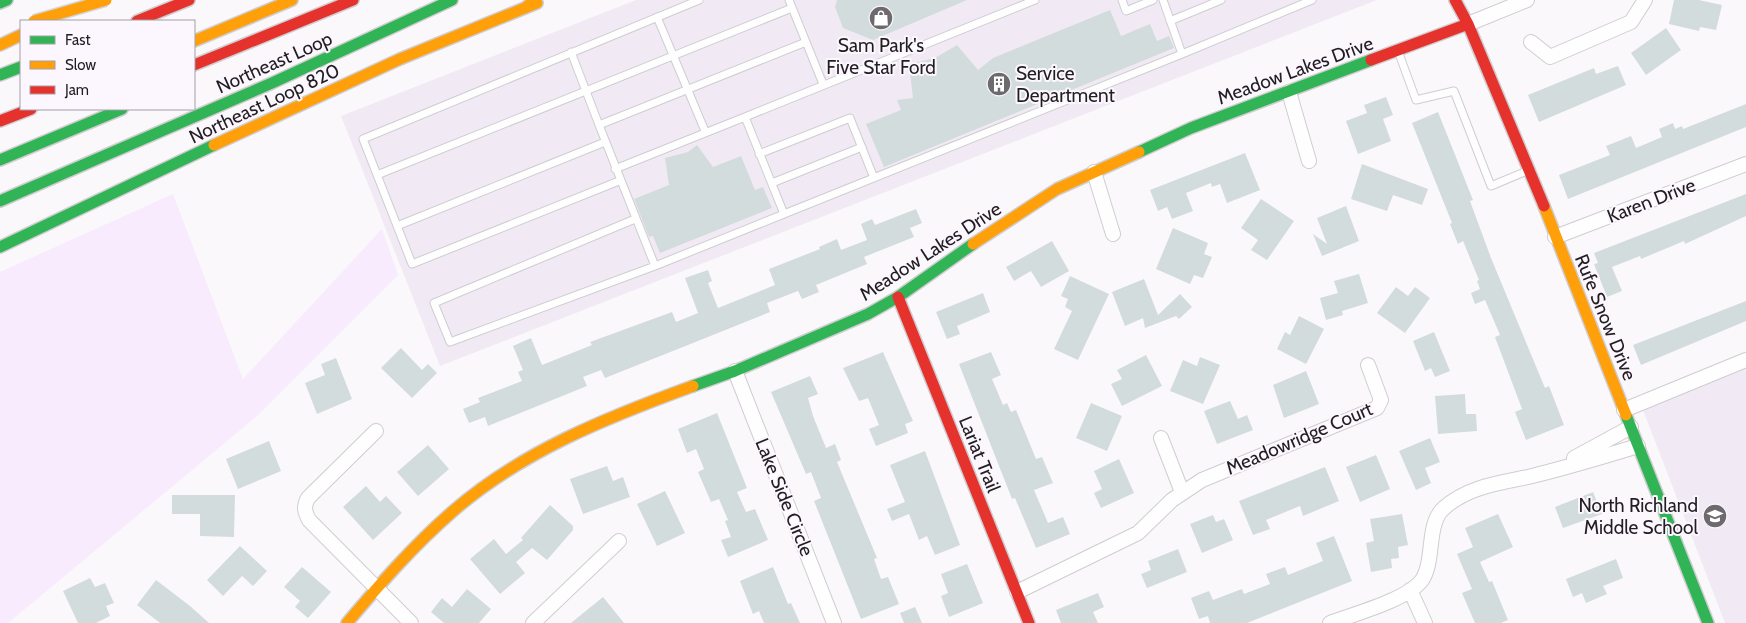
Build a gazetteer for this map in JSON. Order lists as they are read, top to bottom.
{
  "streets": {
    "main road": [
      "Northeast Loop",
      "Meadow Lakes Drive",
      "Northeast Loop 820",
      "Rufe Snow Drive",
      "Lariat Trail"
    ],
    "street": ["Karen Drive", "Meadowridge Court", "Lake Side Circle"]
  },
  "crossings": [
    ["Meadow Lakes Drive", "Rufe Snow Drive"],
    ["Meadow Lakes Drive", "Lariat Trail"],
    ["Meadow Lakes Drive", "Lake Side Circle"],
    ["Karen Drive", "Rufe Snow Drive"],
    ["Meadowridge Court", "Lariat Trail"]
  ],
  "places": {
    "shop": ["Sam Park's Five Star Ford"],
    "building": ["Service Department"],
    "school or university": ["North Richland Middle School"]
  },
  "legend": ["Fast", "Slow", "Jam"]
}
